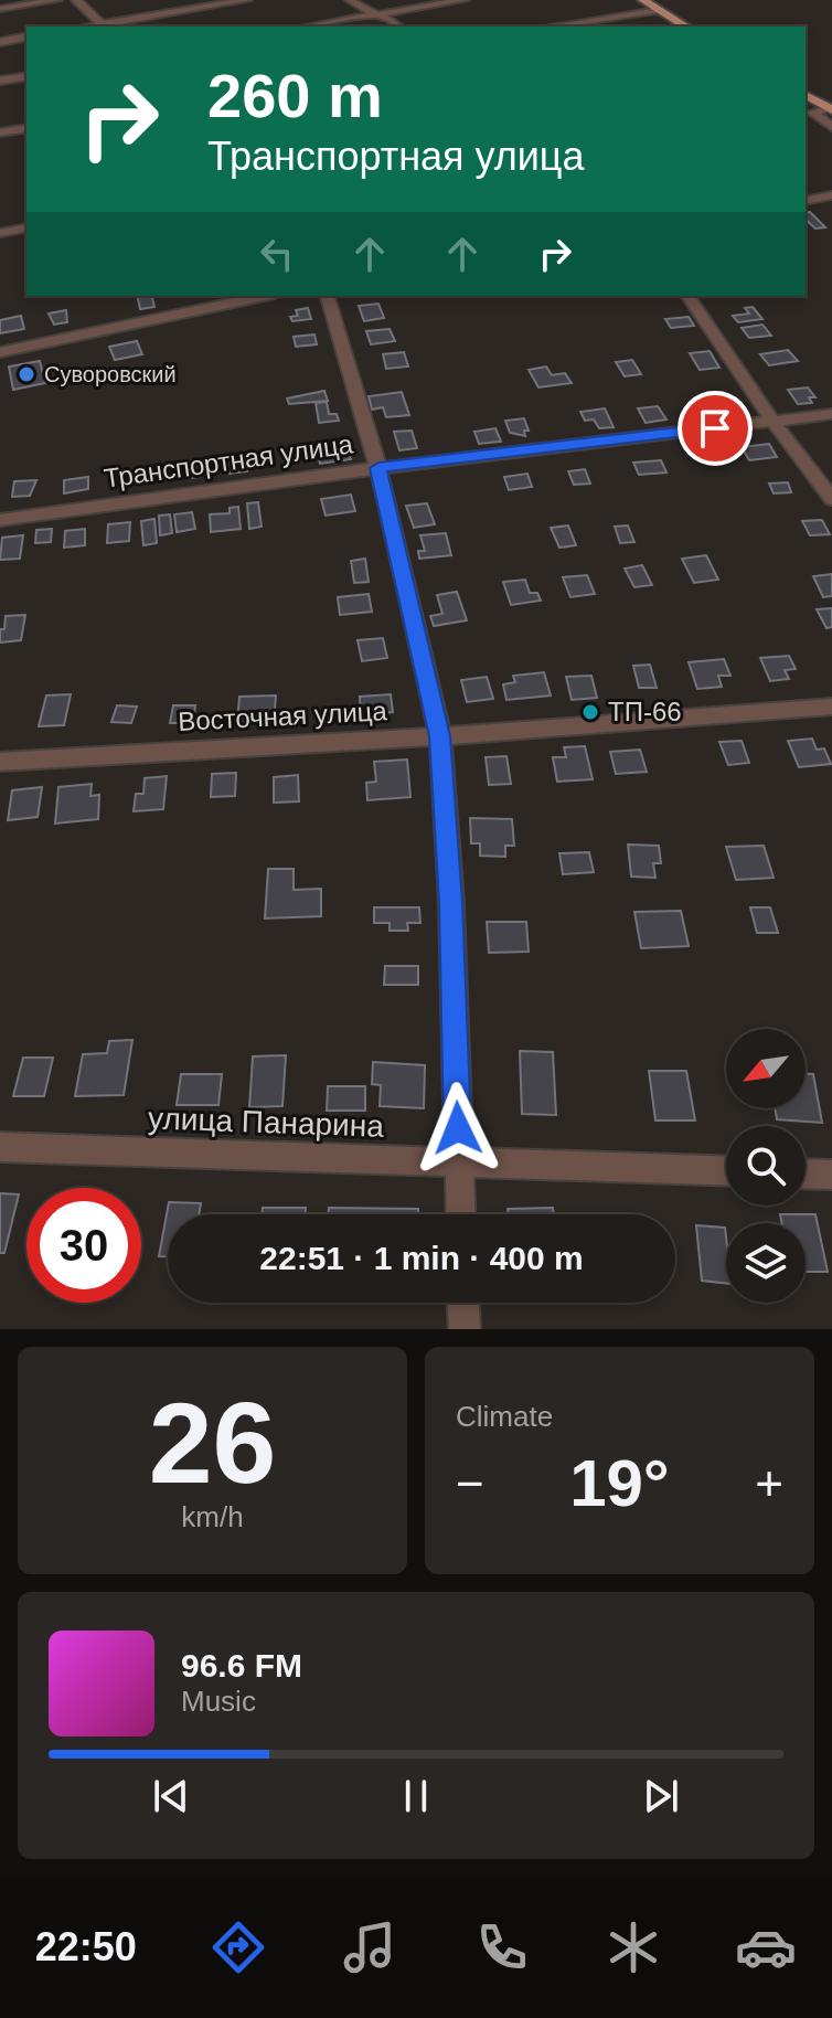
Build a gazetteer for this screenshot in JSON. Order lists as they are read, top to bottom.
{
  "streets": {
    "street": ["Транспортная улица", "Восточная улица", "улица Панарина"]
  },
  "places": ["Суворовский", "ТП-66"],
  "north": "bottom left",
  "page": {
    "turn": ["260 m", "Транспортная улица"],
    "limit": "30",
    "trip": "22:51 · 1 min · 400 m",
    "tile": [
      ["26", "km/h"],
      "Climate"
    ],
    "heat": ["−", "19°", "+"],
    "song": ["96.6 FM", "Music"],
    "tabs": "22:50"
  }
}
